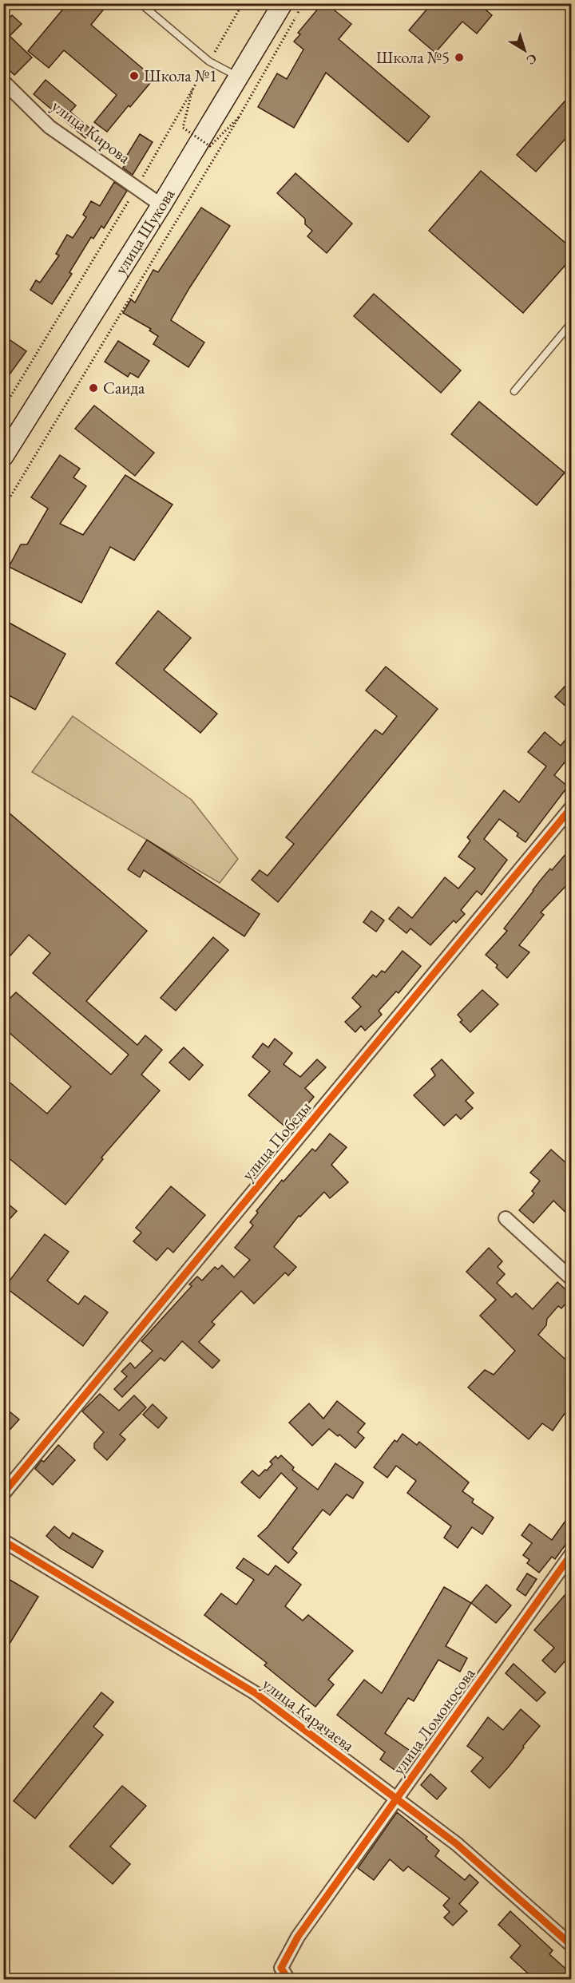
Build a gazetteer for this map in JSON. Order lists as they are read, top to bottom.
{
  "streets": {
    "main road": ["улица Шукова"],
    "street": [
      "улица Кирова",
      "улица Победы",
      "улица Карачаева",
      "улица Ломоносова"
    ]
  },
  "crossings": [
    ["улица Кирова", "улица Шукова"],
    ["улица Карачаева", "улица Ломоносова"]
  ],
  "places": ["Школа №5", "Школа №1", "Саида"],
  "north": "bottom right"
}
